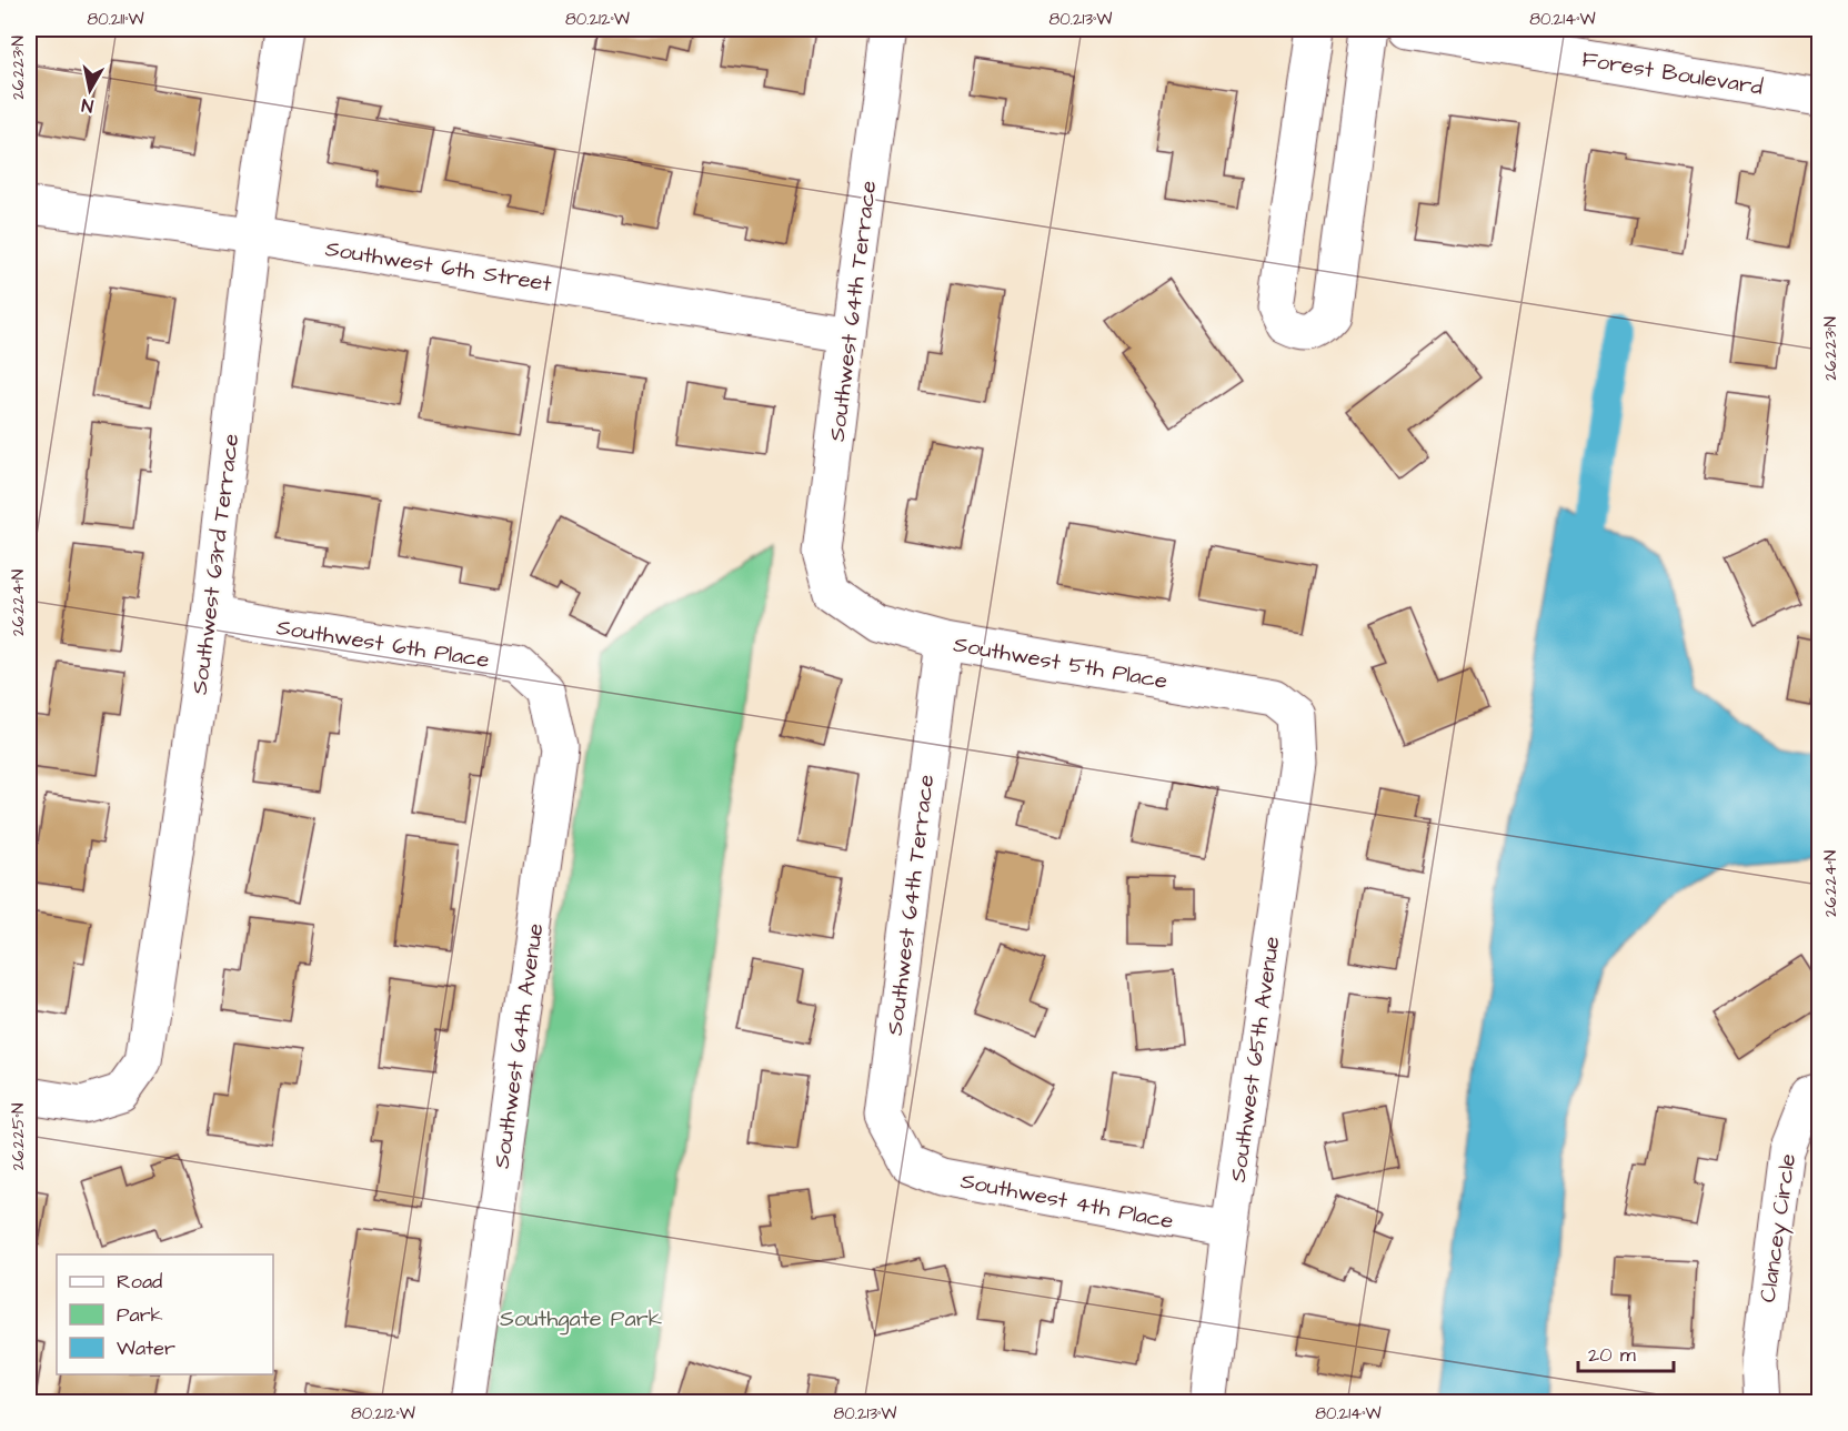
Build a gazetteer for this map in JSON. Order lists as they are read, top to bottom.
{
  "streets": {
    "street": [
      "Forest Boulevard",
      "Southwest 6th Street",
      "Southwest 64th Terrace",
      "Southwest 63rd Terrace",
      "Southwest 6th Place",
      "Southwest 5th Place",
      "Southwest 64th Avenue",
      "Southwest 65th Avenue",
      "Southwest 4th Place",
      "Clancey Circle"
    ]
  },
  "crossings": [
    ["Southwest 6th Street", "Southwest 64th Terrace"],
    ["Southwest 6th Street", "Southwest 63rd Terrace"],
    ["Southwest 64th Terrace", "Southwest 5th Place"],
    ["Southwest 64th Terrace", "Southwest 4th Place"],
    ["Southwest 63rd Terrace", "Southwest 6th Place"],
    ["Southwest 6th Place", "Southwest 64th Avenue"],
    ["Southwest 5th Place", "Southwest 65th Avenue"],
    ["Southwest 65th Avenue", "Southwest 4th Place"]
  ],
  "parks": ["Southgate Park"],
  "legend": ["Road", "Park", "Water"],
  "scale_bar": "20 m",
  "north": "bottom",
  "coordinates": [
    "80.211°W",
    "80.212°W",
    "80.213°W",
    "80.214°W",
    "26.223°N",
    "26.224°N",
    "26.225°N"
  ]
}
